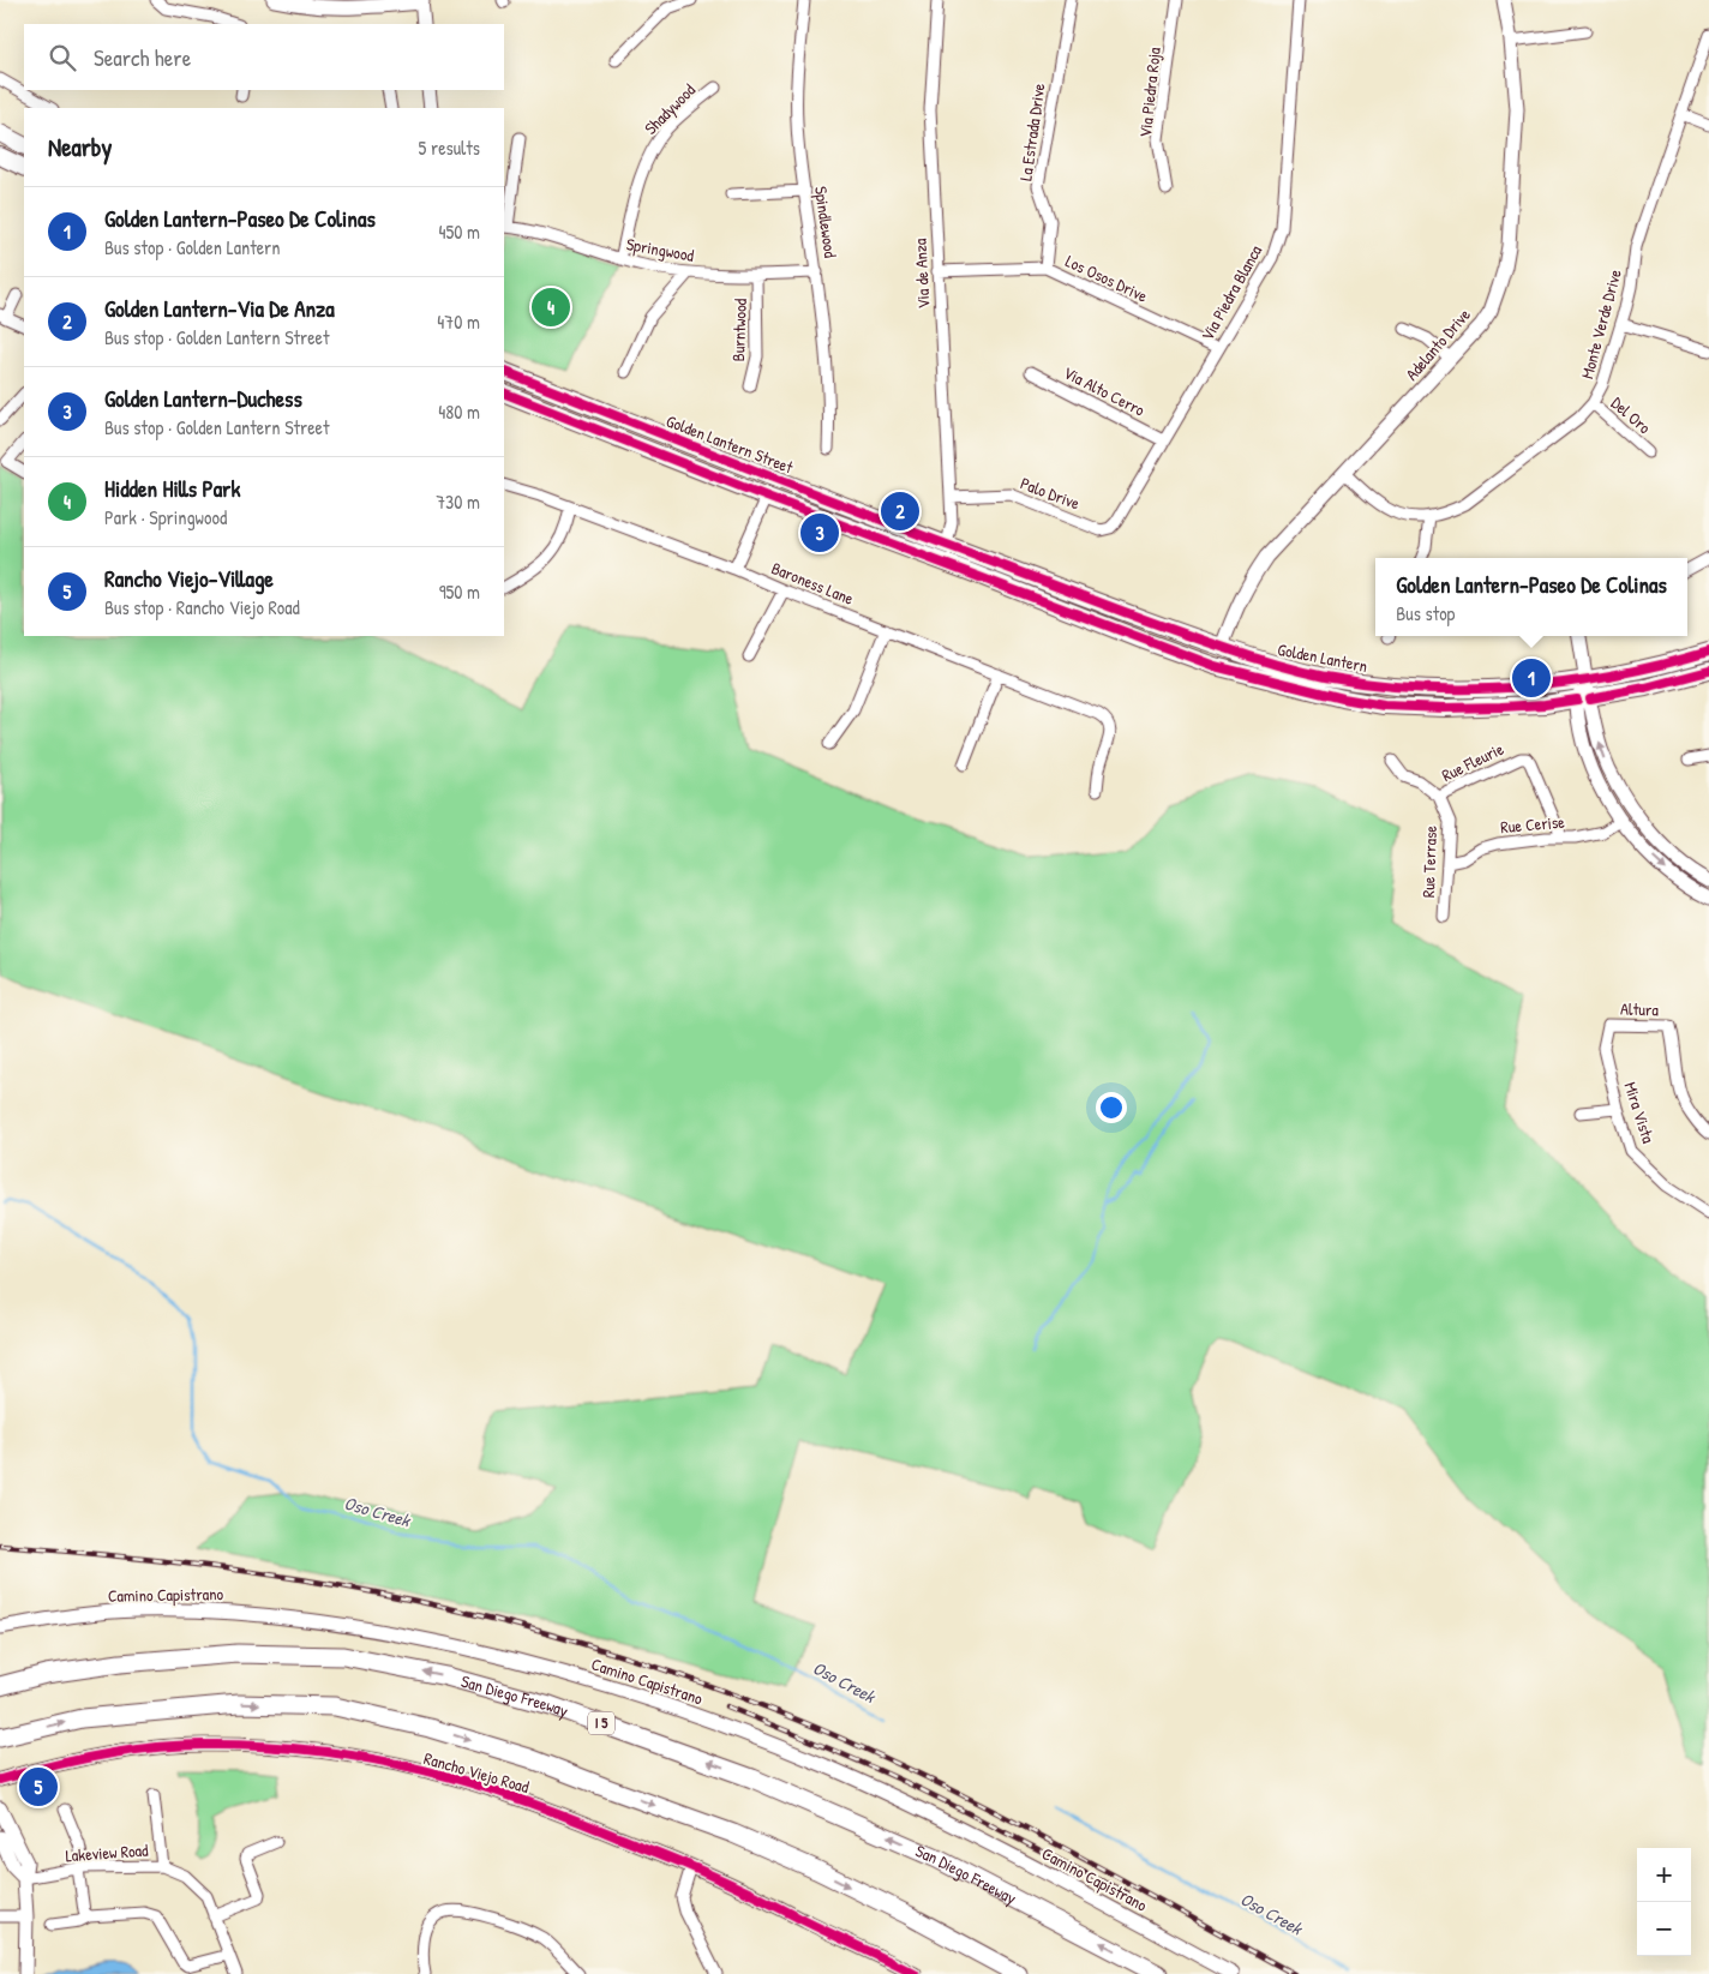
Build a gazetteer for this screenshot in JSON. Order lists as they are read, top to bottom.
{
  "streets": {
    "highway": ["San Diego Freeway", "I 5"],
    "main road": ["Golden Lantern Street", "Golden Lantern"],
    "street": [
      "Via Piedra Roja",
      "Shadywood",
      "La Estrada Drive",
      "Spindlewood",
      "Springwood",
      "Via de Anza",
      "Los Osos Drive",
      "Via Piedra Blanca",
      "Monte Verde Drive",
      "Burntwood",
      "Adelanto Drive",
      "Via Alto Cerro",
      "Del Oro",
      "Palo Drive",
      "Baroness Lane",
      "Rue Fleurie",
      "Rue Cerise",
      "Rue Terrase",
      "Altura",
      "Mira Vista",
      "Camino Capistrano",
      "Rancho Viejo Road",
      "Lakeview Road"
    ]
  },
  "crossings": [
    ["Shadywood", "Springwood"],
    ["La Estrada Drive", "Los Osos Drive"],
    ["Spindlewood", "Springwood"],
    ["Springwood", "Burntwood"],
    ["Via de Anza", "Los Osos Drive"],
    ["Via de Anza", "Golden Lantern Street"],
    ["Via de Anza", "Palo Drive"],
    ["Via de Anza", "Golden Lantern"],
    ["Los Osos Drive", "Via Piedra Blanca"],
    ["Via Piedra Blanca", "Via Alto Cerro"],
    ["Via Piedra Blanca", "Palo Drive"],
    ["Monte Verde Drive", "Adelanto Drive"],
    ["Monte Verde Drive", "Del Oro"],
    ["Adelanto Drive", "Golden Lantern"],
    ["Golden Lantern Street", "Golden Lantern"],
    ["Rue Fleurie", "Rue Cerise"],
    ["Rue Fleurie", "Rue Terrase"],
    ["Rue Cerise", "Rue Terrase"],
    ["Altura", "Mira Vista"]
  ],
  "water": ["Oso Creek"],
  "page": {
    "search": "Search here",
    "heading": ["Nearby", "5 results"],
    "list": [
      {
        "mark": "1",
        "name": "Golden Lantern-Paseo De Colinas",
        "note": "Bus stop · Golden Lantern",
        "value": "450 m"
      },
      {
        "mark": "2",
        "name": "Golden Lantern-Via De Anza",
        "note": "Bus stop · Golden Lantern Street",
        "value": "470 m"
      },
      {
        "mark": "3",
        "name": "Golden Lantern-Duchess",
        "note": "Bus stop · Golden Lantern Street",
        "value": "480 m"
      },
      {
        "mark": "4",
        "name": "Hidden Hills Park",
        "note": "Park · Springwood",
        "value": "730 m"
      },
      {
        "mark": "5",
        "name": "Rancho Viejo-Village",
        "note": "Bus stop · Rancho Viejo Road",
        "value": "950 m"
      }
    ],
    "pins": [
      "4",
      "2",
      "3",
      "1",
      "5"
    ],
    "popup": ["Golden Lantern-Paseo De Colinas", "Bus stop"],
    "map_buttons": ["+", "−"]
  }
}
